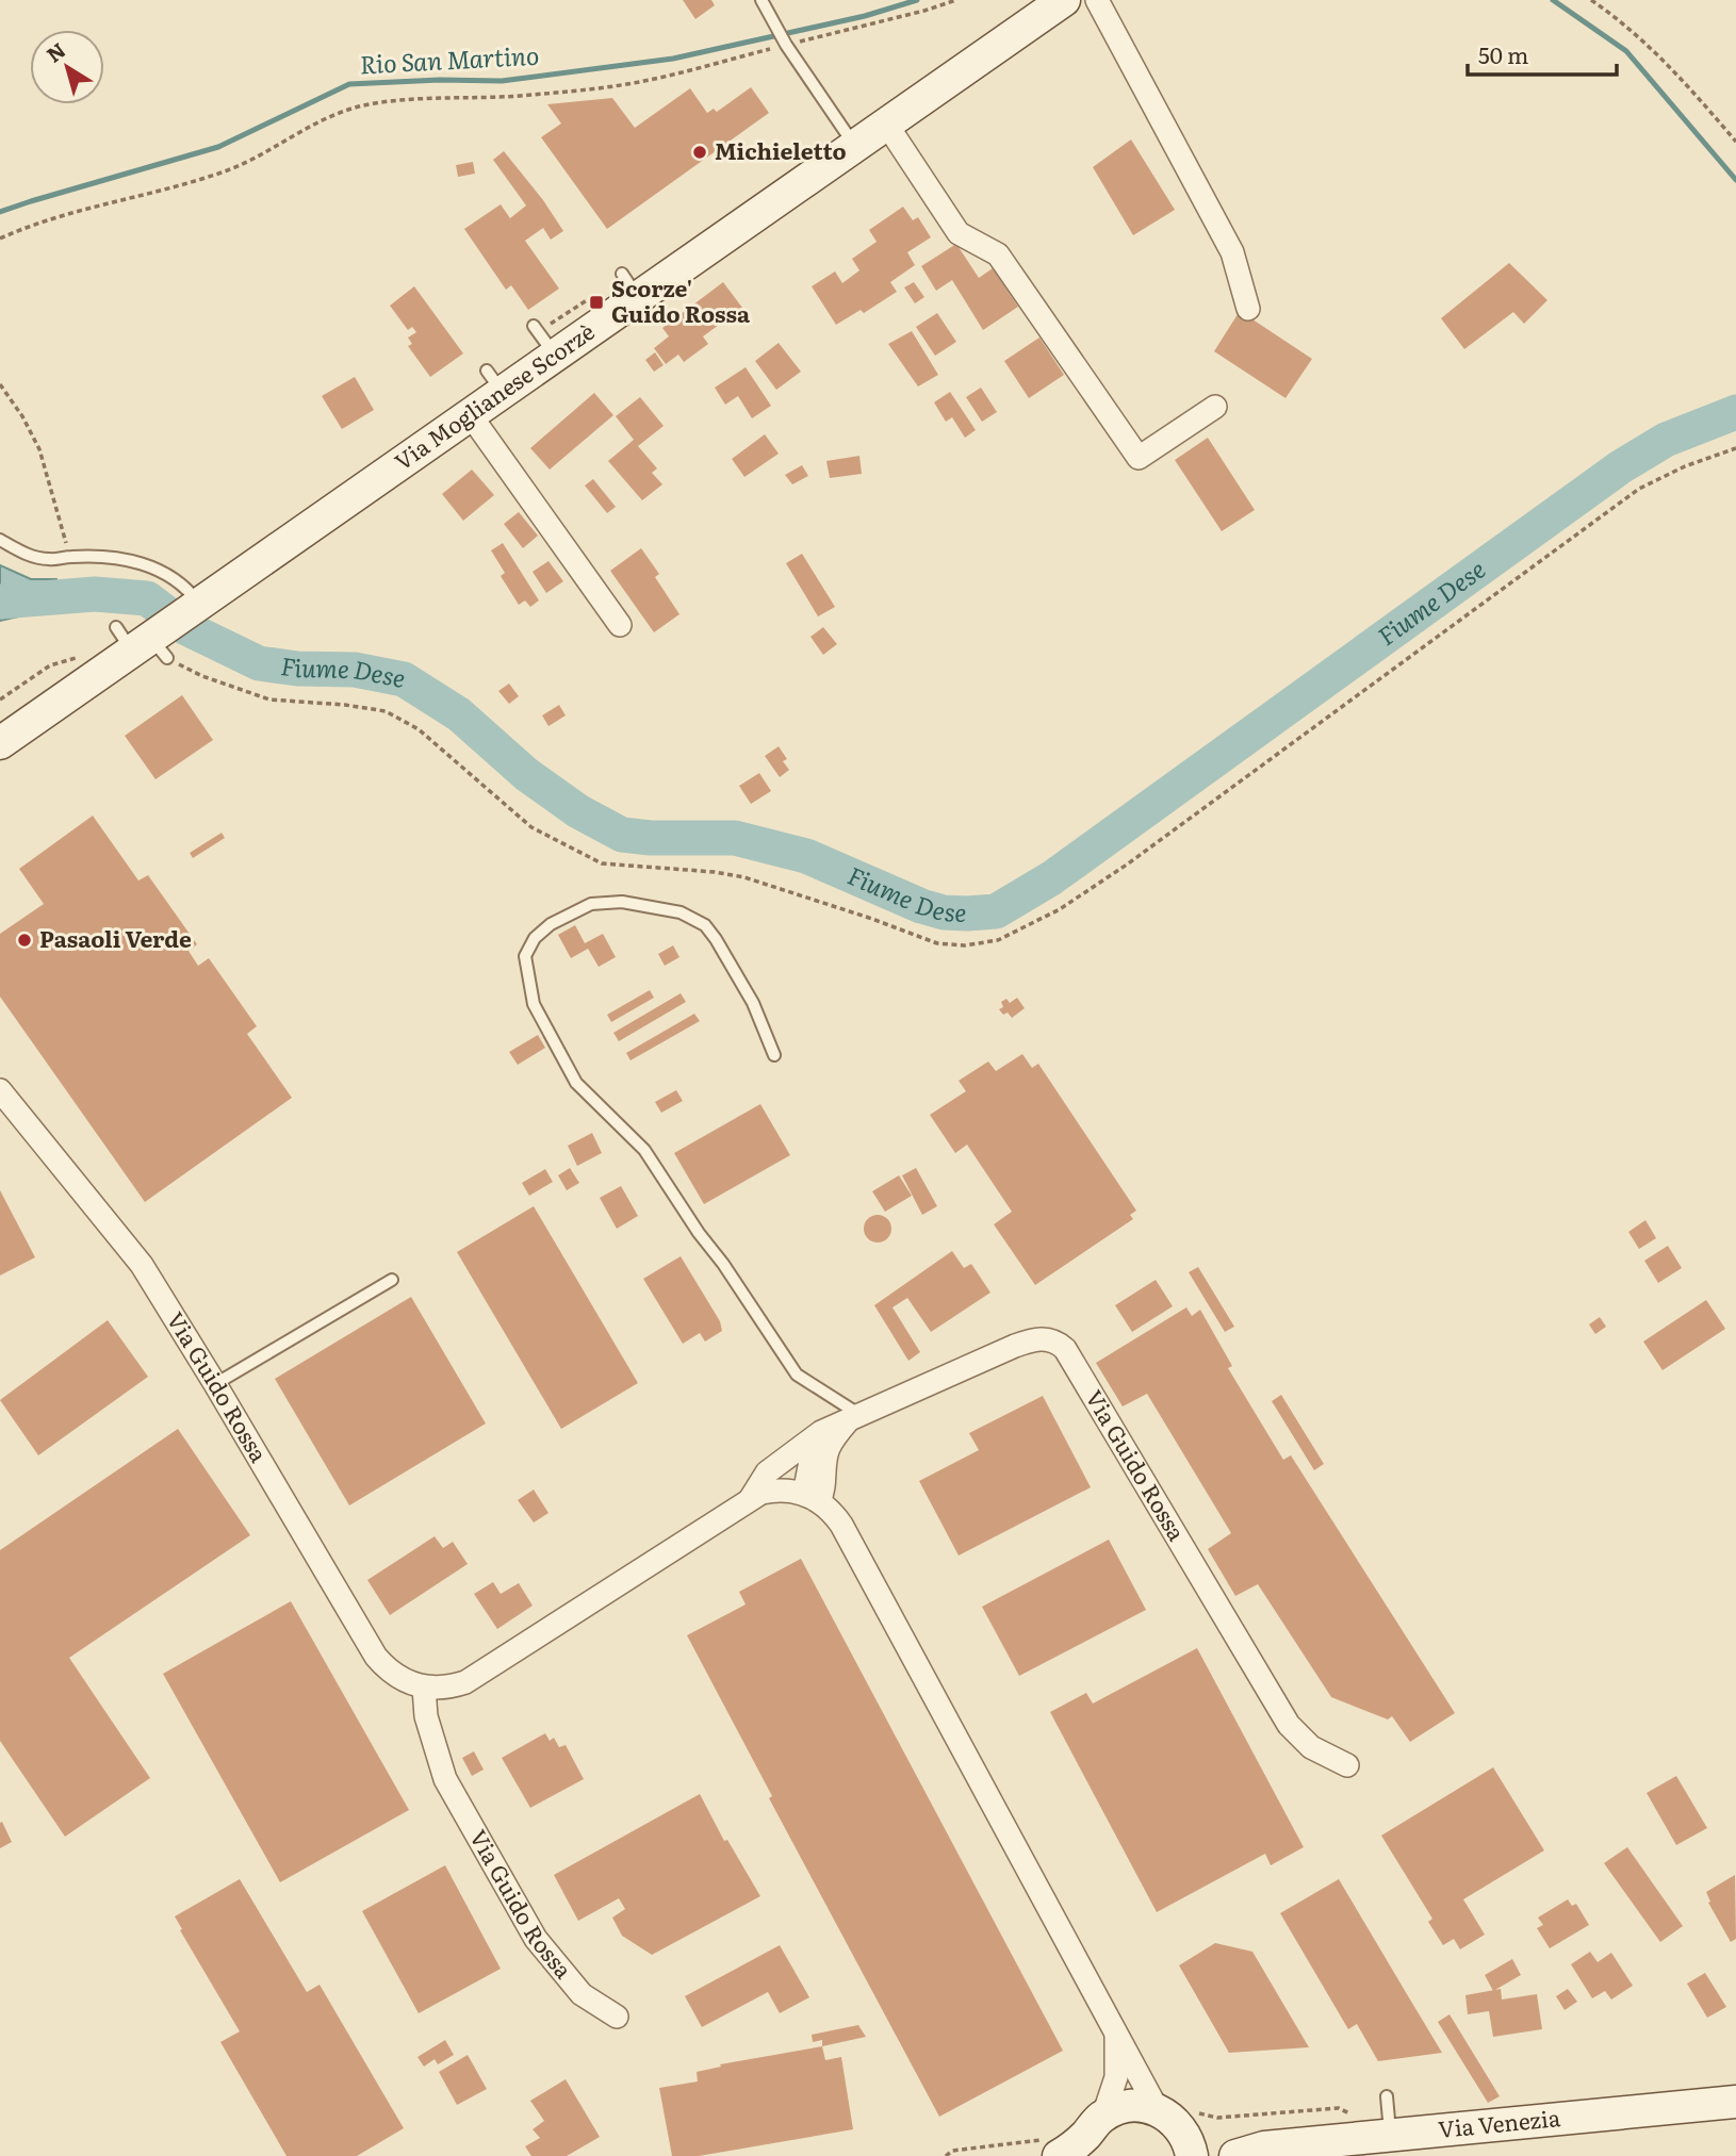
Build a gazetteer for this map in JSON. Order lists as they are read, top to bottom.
{
  "streets": {
    "main road": ["Via Moglianese Scorzè", "Via Venezia"],
    "street": ["Via Guido Rossa"]
  },
  "water": ["Rio San Martino", "Fiume Dese"],
  "places": {
    "other": ["Michieletto", "Pasaoli Verde"],
    "transit": ["Scorze' Guido Rossa"]
  },
  "scale_bar": "50 m",
  "north": "top left"
}
